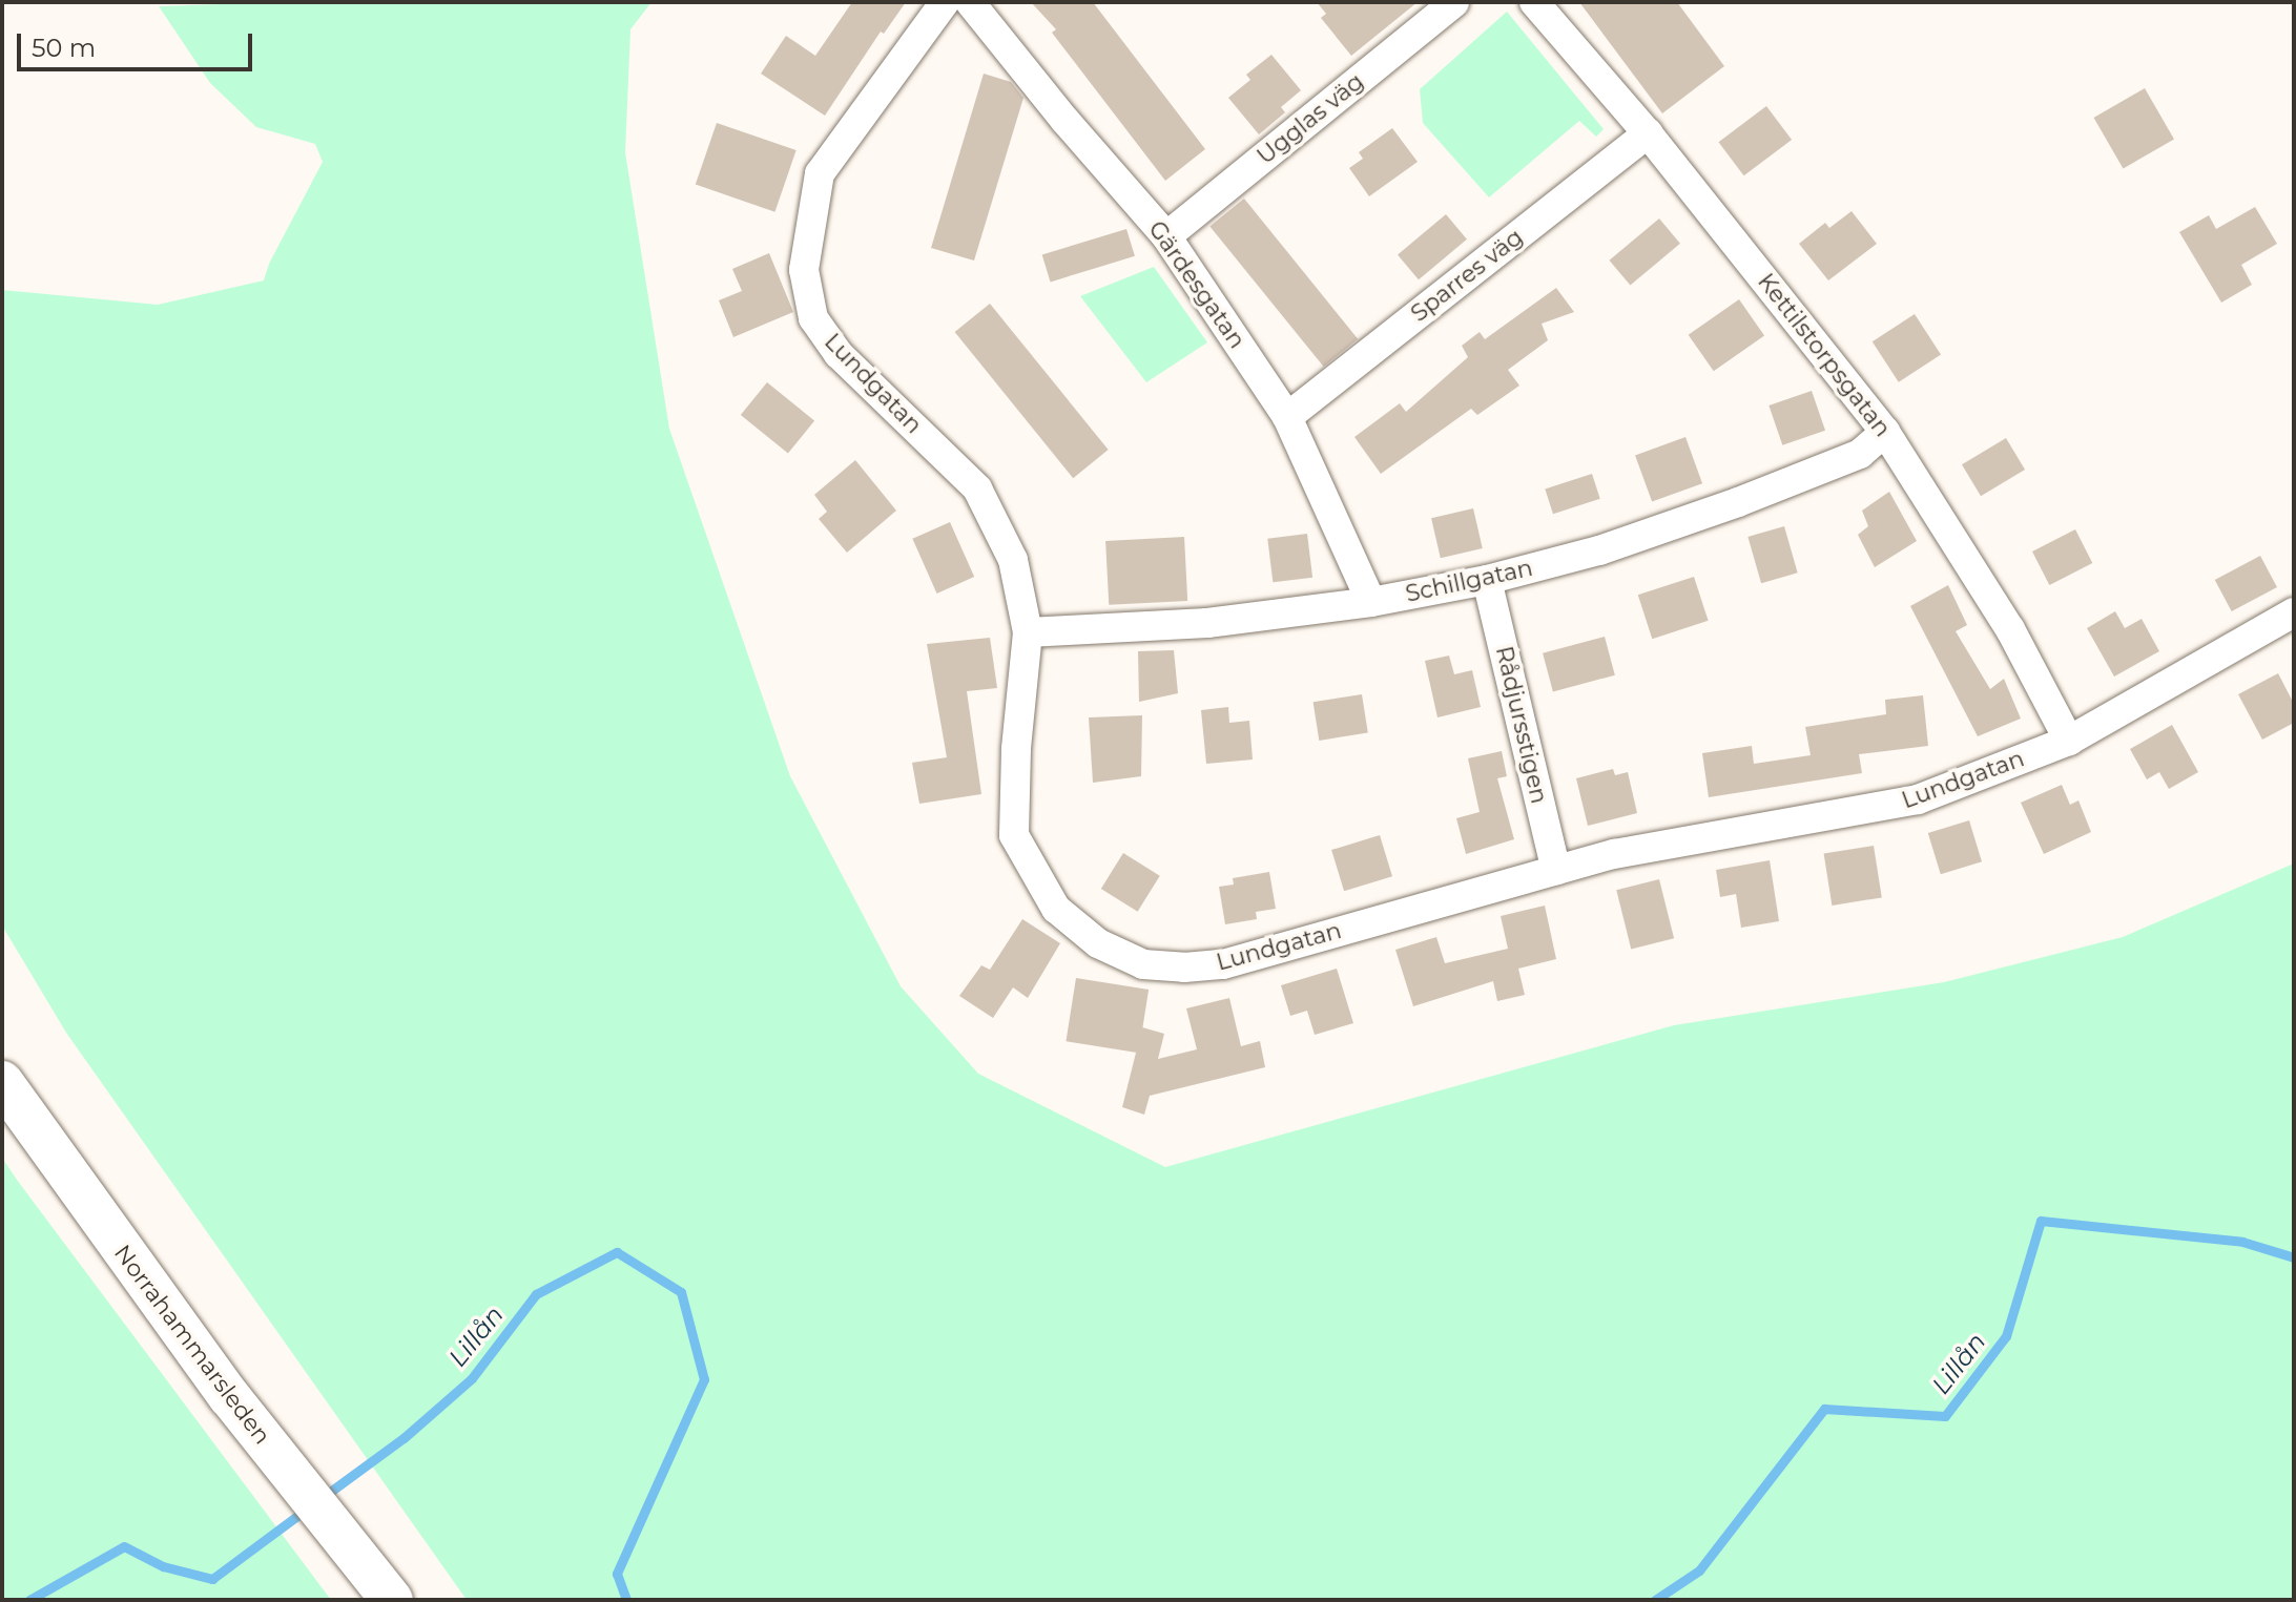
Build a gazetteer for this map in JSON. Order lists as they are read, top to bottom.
{
  "streets": {
    "street": [
      "Ugglas väg",
      "Sparres väg",
      "Gärdesgatan",
      "Kettilstorpsgatan",
      "Lundgatan",
      "Schillgatan",
      "Rådjursstigen",
      "Norrahammarsleden"
    ]
  },
  "crossings": [
    ["Ugglas väg", "Gärdesgatan"],
    ["Sparres väg", "Gärdesgatan"],
    ["Sparres väg", "Kettilstorpsgatan"],
    ["Gärdesgatan", "Schillgatan"],
    ["Kettilstorpsgatan", "Lundgatan"],
    ["Kettilstorpsgatan", "Schillgatan"],
    ["Lundgatan", "Schillgatan"],
    ["Lundgatan", "Rådjursstigen"],
    ["Schillgatan", "Rådjursstigen"]
  ],
  "water": ["Lillån"],
  "scale_bar": "50 m"
}
